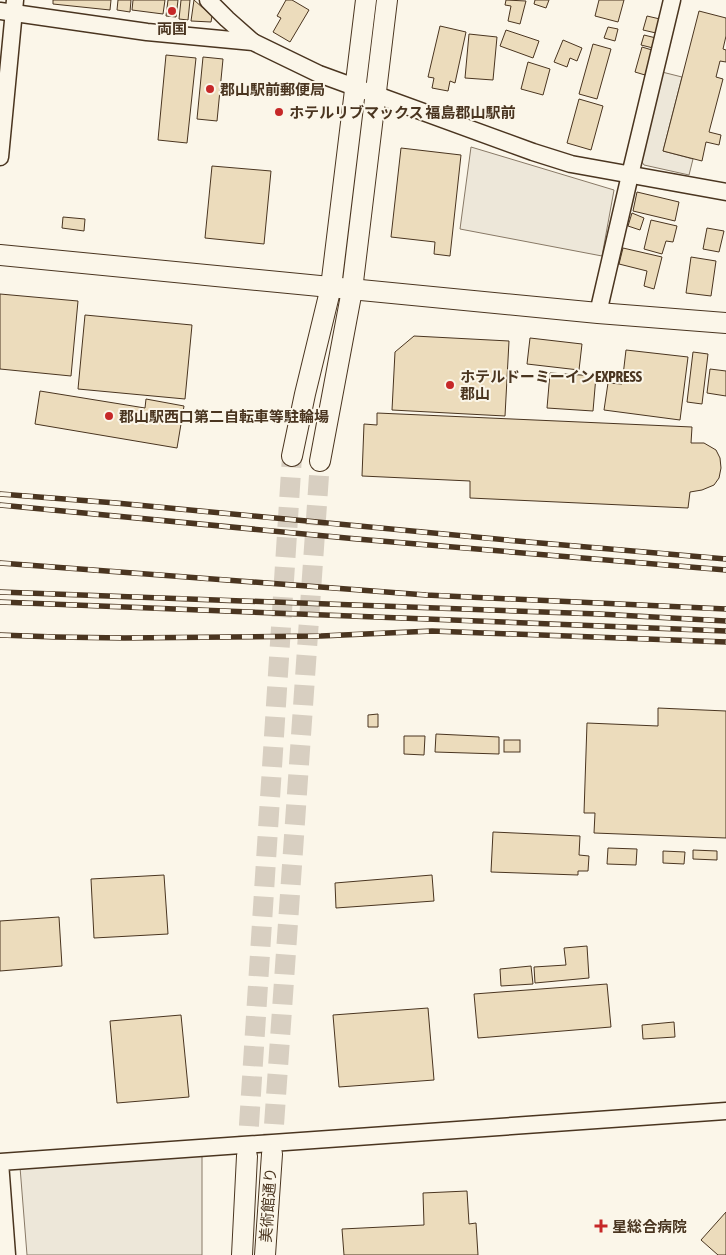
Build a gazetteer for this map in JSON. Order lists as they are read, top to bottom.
{
  "streets": {
    "street": ["美術館通り"]
  },
  "places": {
    "other": [
      "両国",
      "郡山駅前郵便局",
      "ホテルリブマックス 福島郡山駅前",
      "ホテルドーミーインEXPRESS 郡山",
      "郡山駅西口第二自転車等駐輪場"
    ],
    "health": ["星総合病院"]
  }
}
